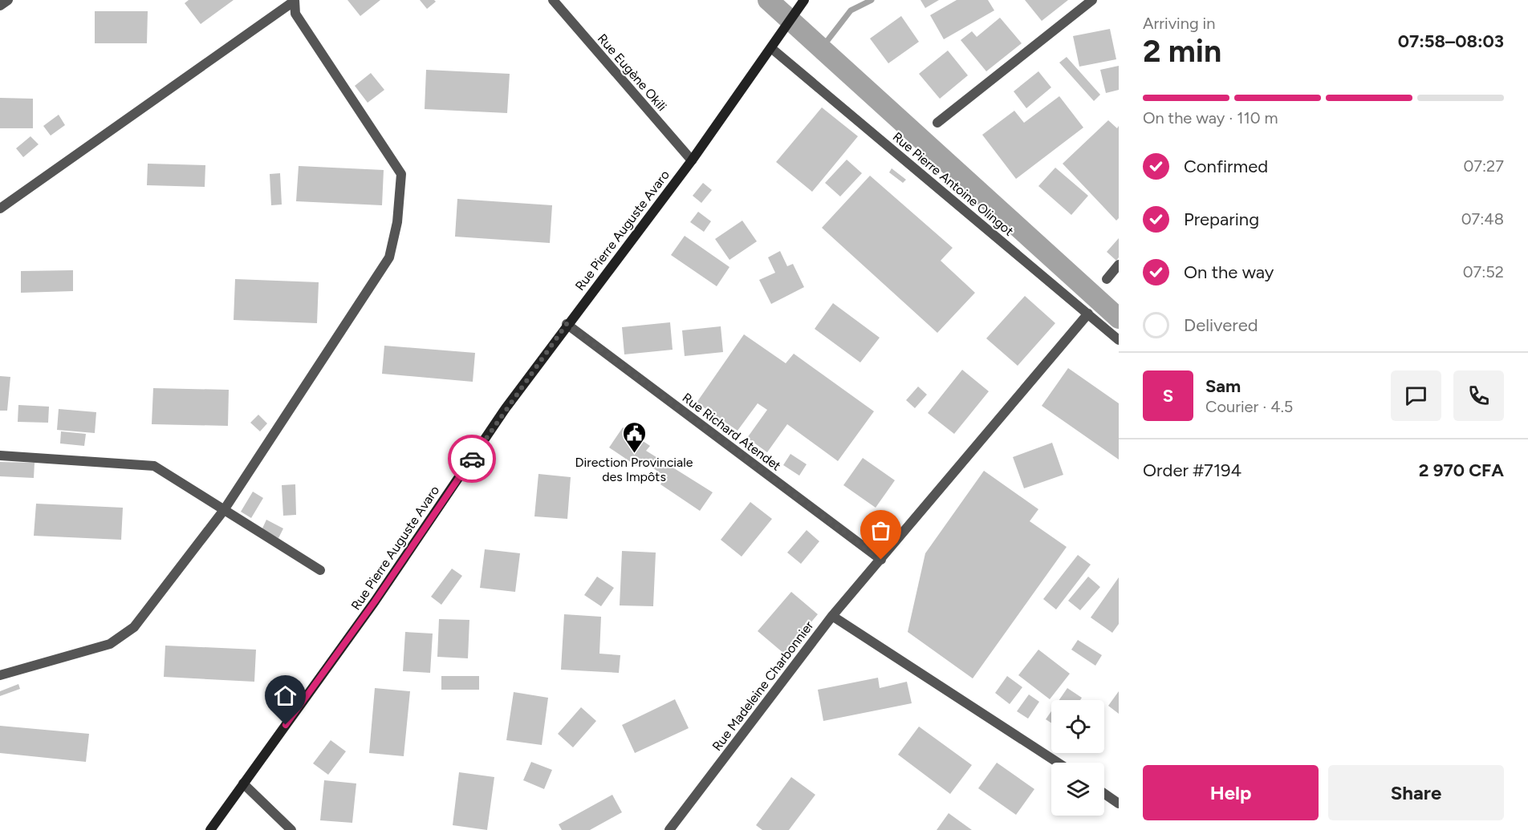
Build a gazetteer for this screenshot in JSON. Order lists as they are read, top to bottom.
{
  "streets": {
    "street": [
      "Rue Eugène Okili",
      "Rue Pierre Antoine Olingot",
      "Rue Pierre Auguste Avaro",
      "Rue Richard Atendet",
      "Rue Madeleine Charbonnier"
    ]
  },
  "crossings": [
    ["Rue Eugène Okili", "Rue Pierre Auguste Avaro"],
    ["Rue Pierre Antoine Olingot", "Rue Pierre Auguste Avaro"],
    ["Rue Pierre Antoine Olingot", "Rue Madeleine Charbonnier"],
    ["Rue Pierre Auguste Avaro", "Rue Richard Atendet"],
    ["Rue Richard Atendet", "Rue Madeleine Charbonnier"]
  ],
  "places": {
    "public building": ["Direction Provinciale des Impôts"]
  },
  "page": {
    "heading": ["2 min", "Arriving in", "07:58–08:03"],
    "panel": [
      "Sam",
      "Courier · 4.5",
      "Order #7194",
      "2 970 CFA"
    ],
    "bar": "On the way · 110 m",
    "list": [
      ["Confirmed", "07:27"],
      ["Preparing", "07:48"],
      ["On the way", "07:52"],
      "Delivered"
    ],
    "round": "S",
    "buttons": ["Help", "Share"]
  }
}
